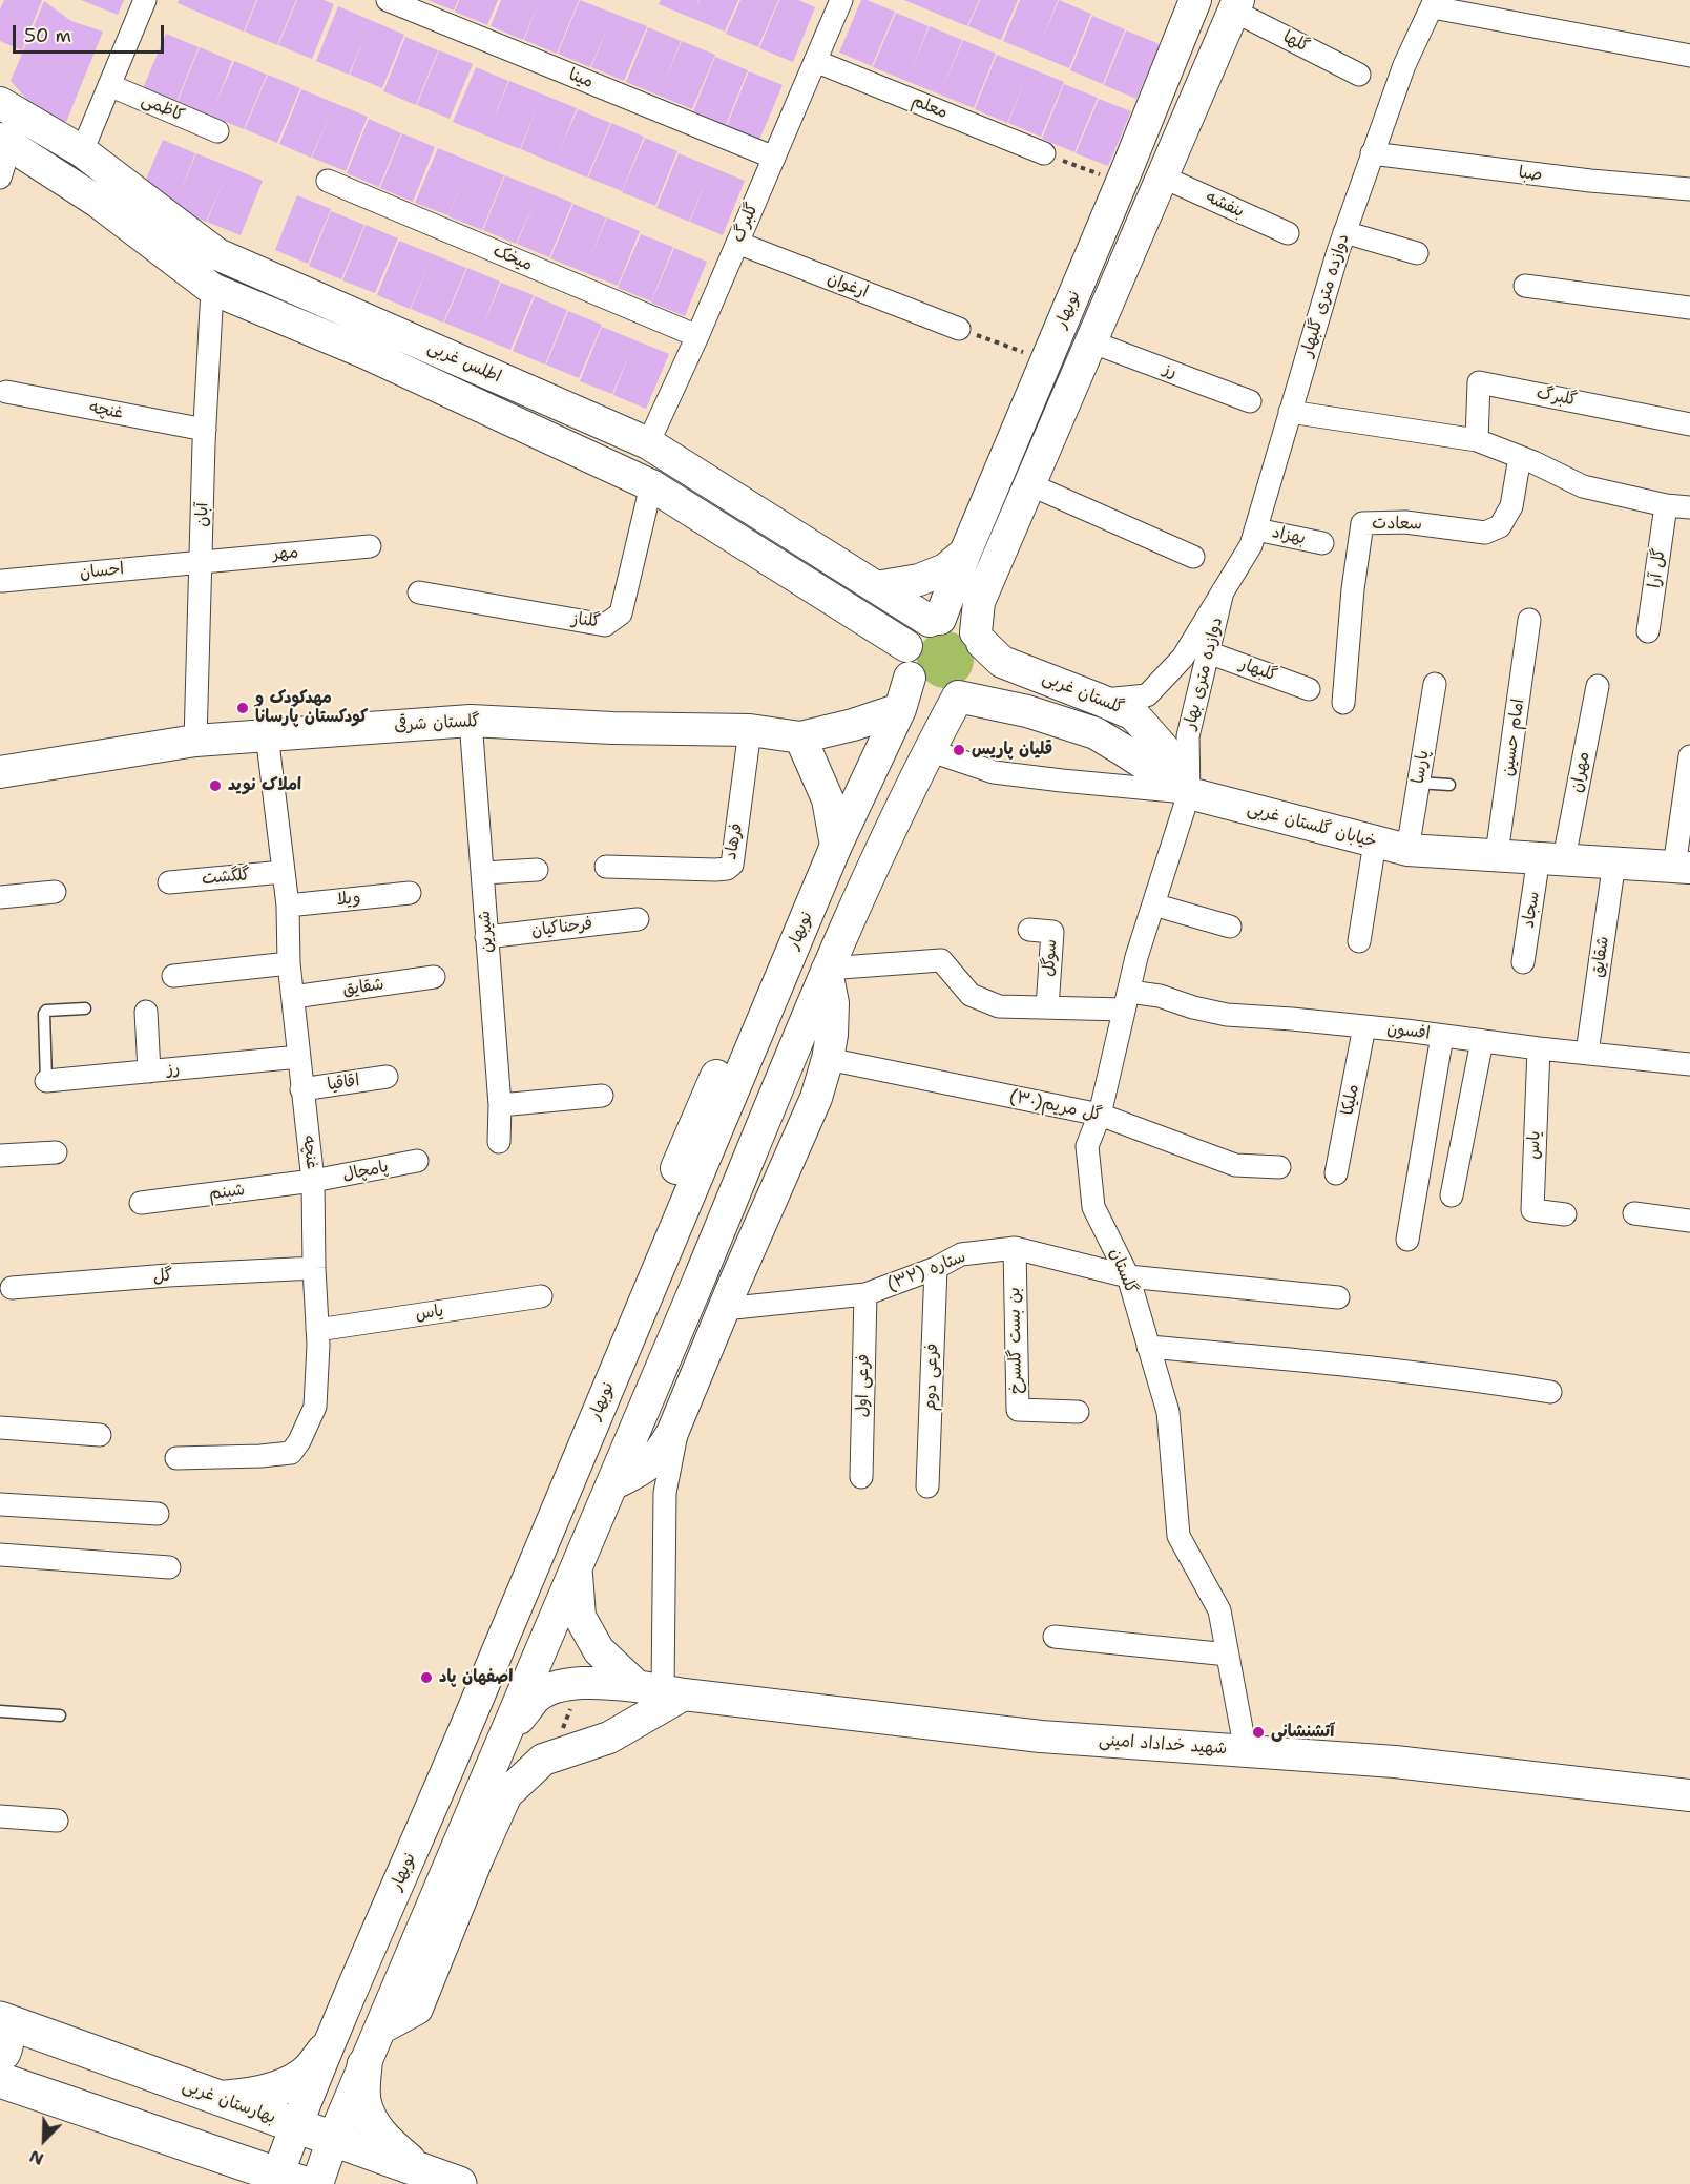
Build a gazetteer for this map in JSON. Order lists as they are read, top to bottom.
{
  "streets": {
    "main road": ["بهارستان غربی"],
    "street": [
      "گلها",
      "مینا",
      "معلم",
      "کاظمی",
      "صبا",
      "بنفشه",
      "گلبرگ",
      "میخک",
      "ارغوان",
      "دوازده متری گلبهار",
      "نوبهار",
      "اطلس غربی",
      "رز",
      "غنچه",
      "آبان",
      "سعادت",
      "بهزاد",
      "مهر",
      "گل آرا",
      "احسان",
      "گلناز",
      "گلبهار",
      "دوازده متری بهار",
      "گلستان غربی",
      "گلستان شرقی",
      "امام حسین",
      "پارسا",
      "مهران",
      "خیابان گلستان غربی",
      "فرهاد",
      "گلگشت",
      "ویلا",
      "سجاد",
      "فرحناکیان",
      "شیرین",
      "شقایق",
      "سوگل",
      "افسون",
      "اقاقیا",
      "ملیکا",
      "گل مریم(۳۰)",
      "یاس",
      "پامچال",
      "شبنم",
      "ستاره (۳۲)",
      "گلستان",
      "گل",
      "بن بست گلسرخ",
      "فرعی دوم",
      "فرعی اول",
      "شهید خداداد امینی"
    ]
  },
  "crossings": [
    ["گلها", "نوبهار"],
    ["مینا", "گلبرگ"],
    ["معلم", "گلبرگ"],
    ["صبا", "دوازده متری گلبهار"],
    ["بنفشه", "نوبهار"],
    ["گلبرگ", "میخک"],
    ["گلبرگ", "ارغوان"],
    ["گلبرگ", "اطلس غربی"],
    ["دوازده متری گلبهار", "بهزاد"],
    ["دوازده متری گلبهار", "دوازده متری بهار"],
    ["دوازده متری گلبهار", "گلستان غربی"],
    ["نوبهار", "اطلس غربی"],
    ["نوبهار", "رز"],
    ["نوبهار", "گلستان غربی"],
    ["نوبهار", "گلستان شرقی"],
    ["نوبهار", "خیابان گلستان غربی"],
    ["نوبهار", "بهارستان غربی"],
    ["اطلس غربی", "آبان"],
    ["اطلس غربی", "گلناز"],
    ["اطلس غربی", "گلستان غربی"],
    ["اطلس غربی", "خیابان گلستان غربی"],
    ["رز", "غنچه"],
    ["غنچه", "آبان"],
    ["غنچه", "گلستان شرقی"],
    ["غنچه", "گلگشت"],
    ["غنچه", "ویلا"],
    ["غنچه", "شقایق"],
    ["غنچه", "اقاقیا"],
    ["غنچه", "یاس"],
    ["غنچه", "پامچال"],
    ["غنچه", "شبنم"],
    ["غنچه", "گل"],
    ["آبان", "مهر"],
    ["آبان", "احسان"],
    ["آبان", "گلستان شرقی"],
    ["مهر", "احسان"],
    ["گلبهار", "دوازده متری بهار"],
    ["دوازده متری بهار", "گلستان غربی"],
    ["دوازده متری بهار", "خیابان گلستان غربی"],
    ["دوازده متری بهار", "گلستان"],
    ["گلستان غربی", "خیابان گلستان غربی"],
    ["گلستان غربی", "گلستان"],
    ["گلستان شرقی", "فرهاد"],
    ["گلستان شرقی", "شیرین"],
    ["امام حسین", "خیابان گلستان غربی"],
    ["پارسا", "خیابان گلستان غربی"],
    ["مهران", "خیابان گلستان غربی"],
    ["مهران", "سجاد"],
    ["خیابان گلستان غربی", "سجاد"],
    ["خیابان گلستان غربی", "شقایق"],
    ["خیابان گلستان غربی", "گلستان"],
    ["فرحناکیان", "شیرین"],
    ["شقایق", "افسون"],
    ["سوگل", "افسون"],
    ["افسون", "ملیکا"],
    ["افسون", "یاس"],
    ["افسون", "گلستان"],
    ["گل مریم(۳۰)", "گلستان"],
    ["پامچال", "شبنم"],
    ["ستاره (۳۲)", "گلستان"],
    ["ستاره (۳۲)", "بن بست گلسرخ"],
    ["ستاره (۳۲)", "فرعی دوم"],
    ["ستاره (۳۲)", "فرعی اول"],
    ["گلستان", "شهید خداداد امینی"]
  ],
  "places": [
    "مهدکودک و کودکستان پارسانا",
    "قلیان پاریس",
    "املاک نوید",
    "اصفهان پاد",
    "آتشنشانی"
  ],
  "scale_bar": "50 m",
  "north": "bottom left"
}
